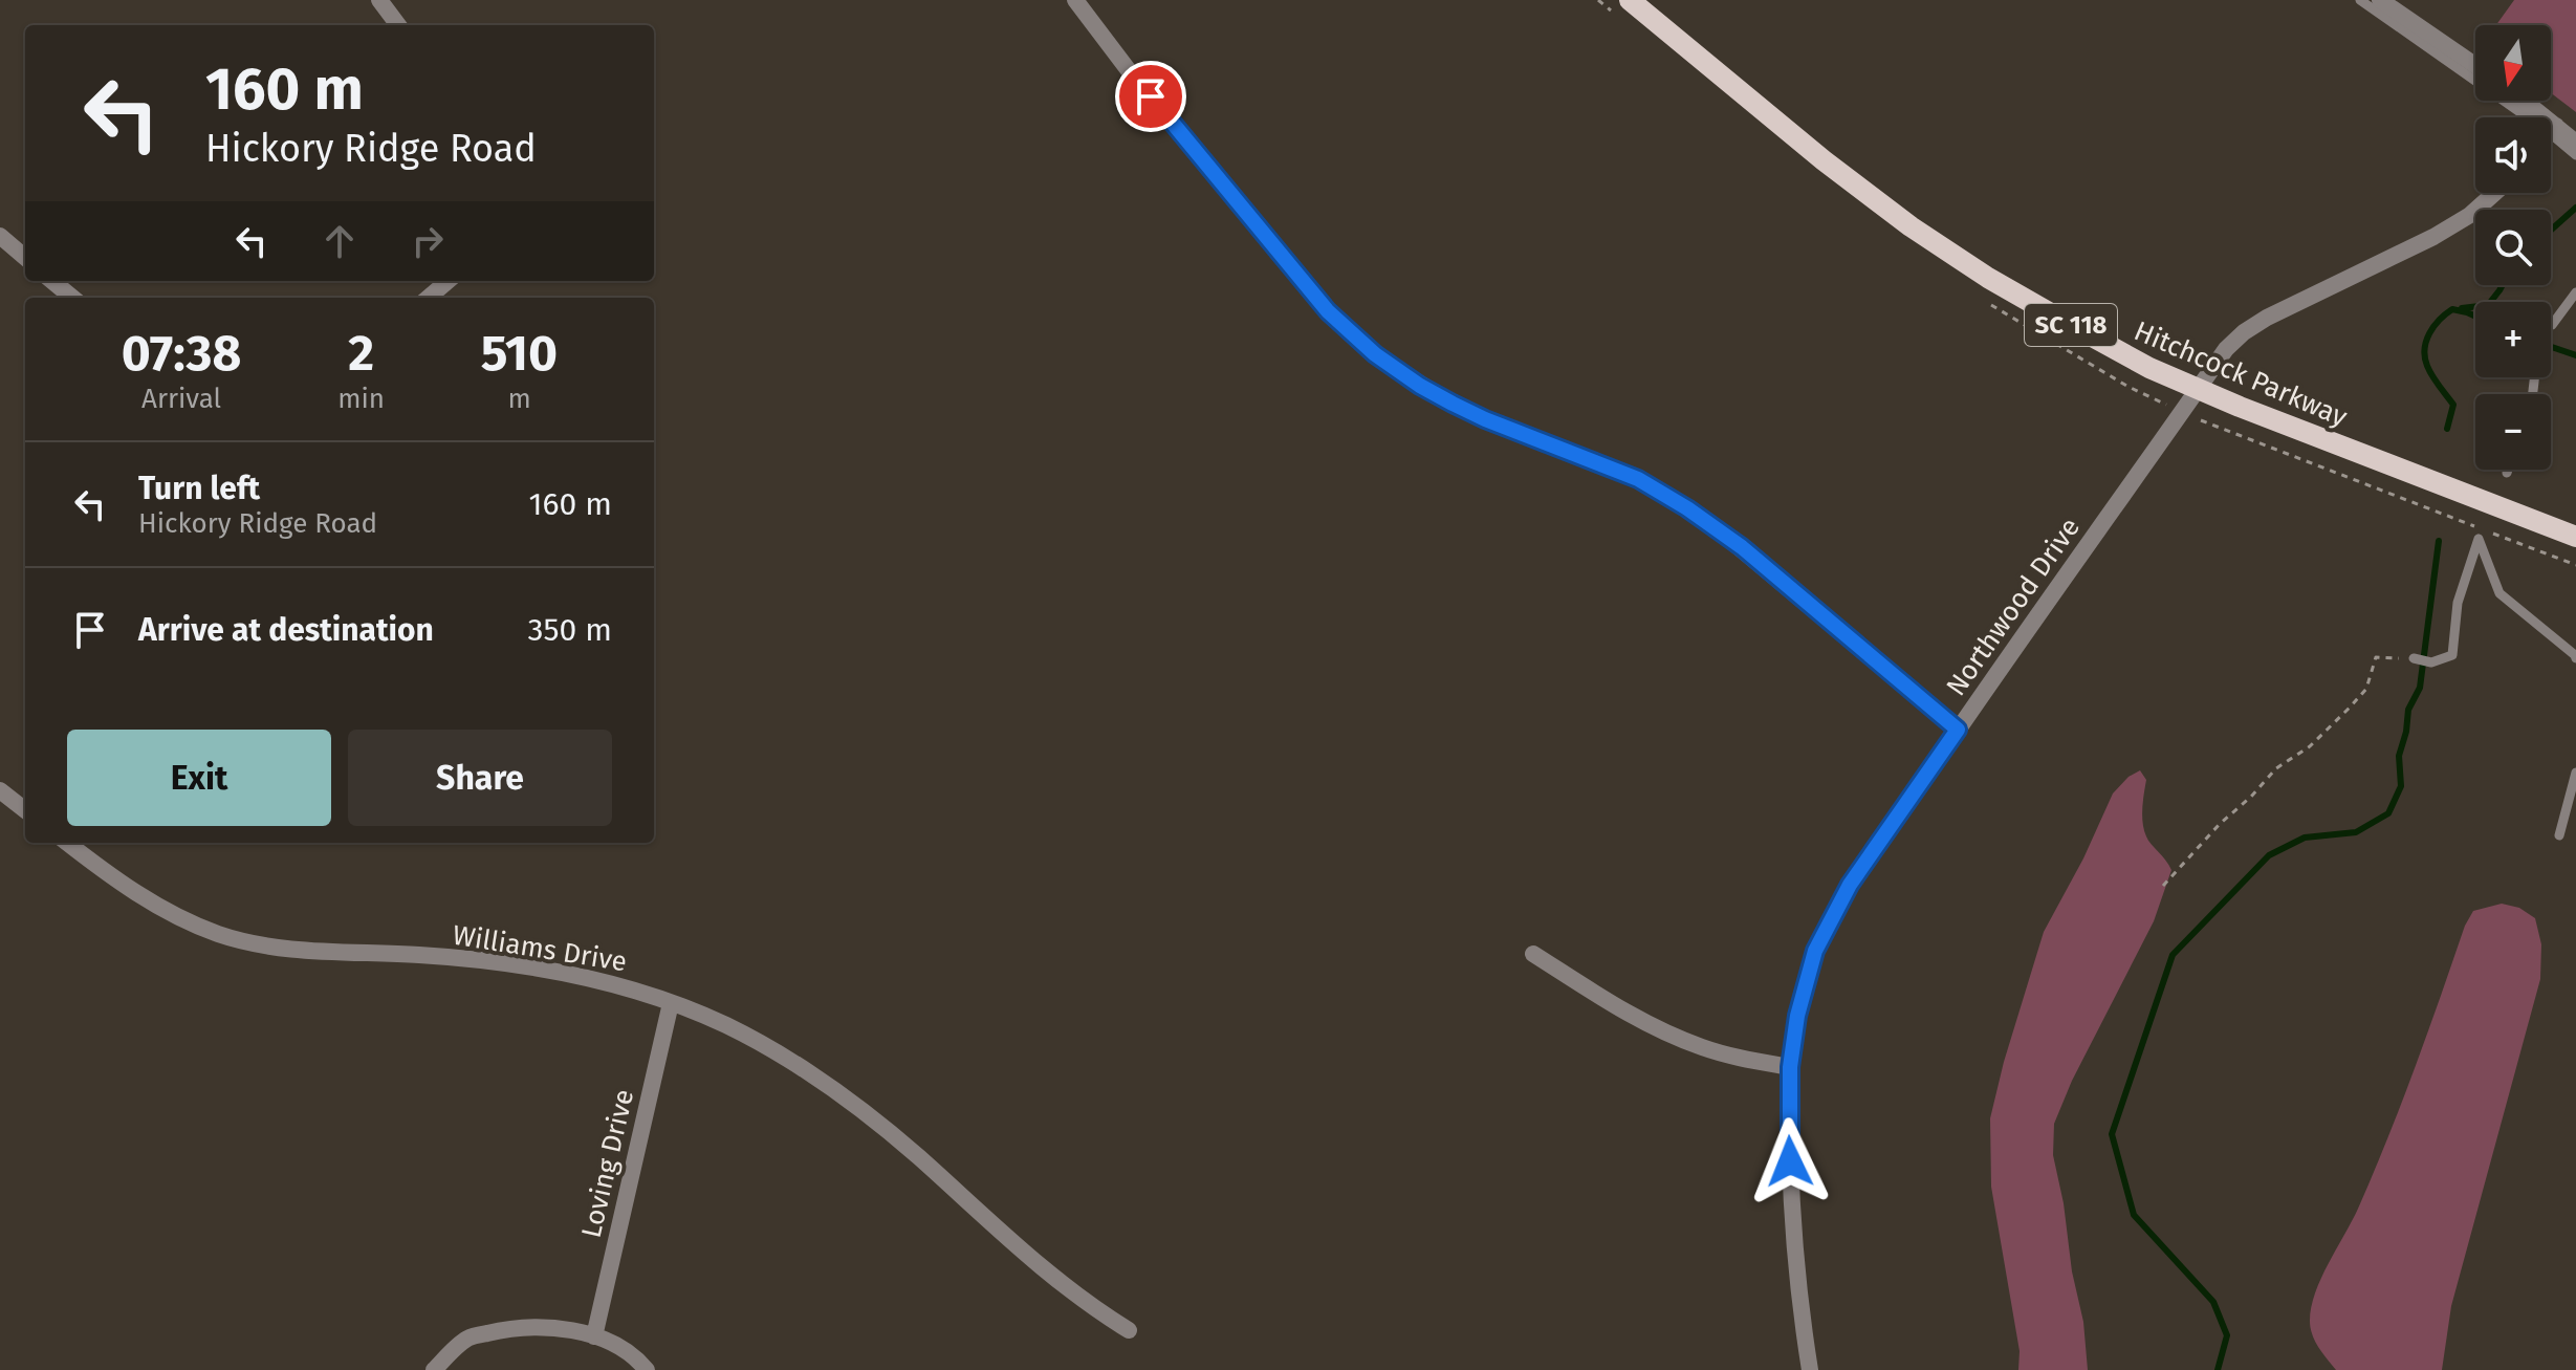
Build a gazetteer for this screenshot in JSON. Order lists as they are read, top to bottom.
{
  "streets": {
    "main road": ["SC 118", "Hitchcock Parkway"],
    "street": ["Northwood Drive", "Williams Drive", "Loving Drive"]
  },
  "crossings": [
    ["Hitchcock Parkway", "Northwood Drive"],
    ["Williams Drive", "Loving Drive"]
  ],
  "north": "bottom",
  "page": {
    "map_buttons": ["+", "−"],
    "turn": ["160 m", "Hickory Ridge Road"],
    "eta": [
      "07:38",
      "Arrival",
      "2",
      "min",
      "510",
      "m"
    ],
    "list": [
      {
        "name": "Turn left",
        "note": "Hickory Ridge Road",
        "value": "160 m"
      },
      {
        "name": "Arrive at destination",
        "value": "350 m"
      }
    ],
    "buttons": ["Exit", "Share"]
  }
}
